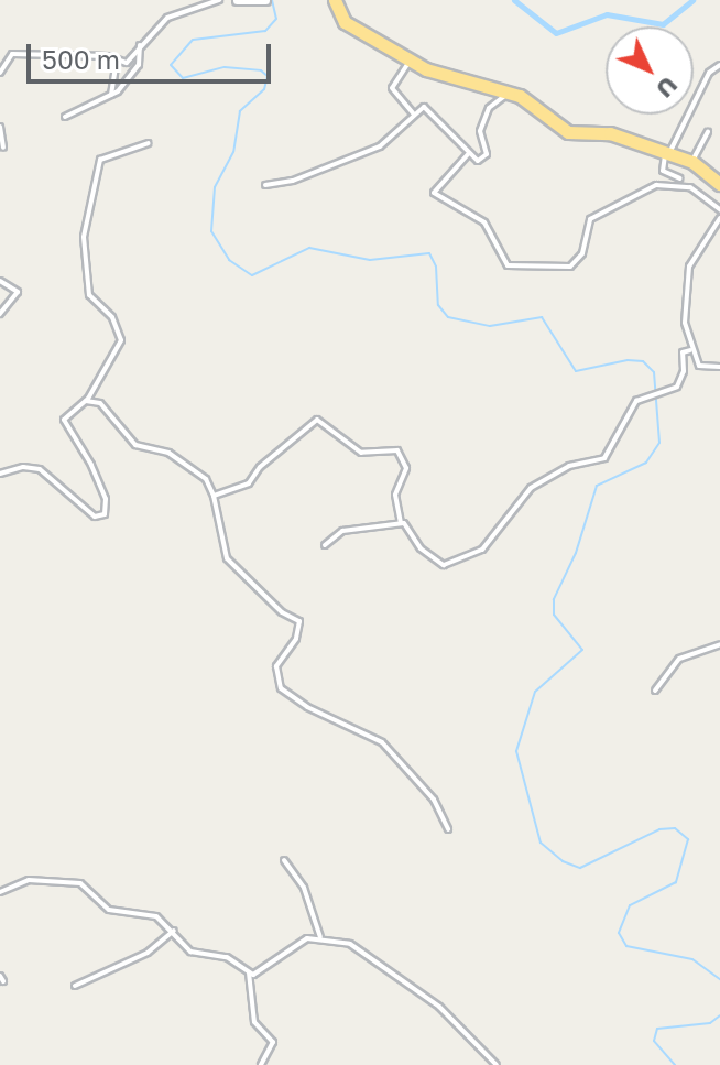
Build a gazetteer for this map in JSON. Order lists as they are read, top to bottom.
{
  "scale_bar": "500 m",
  "north": "bottom right"
}
